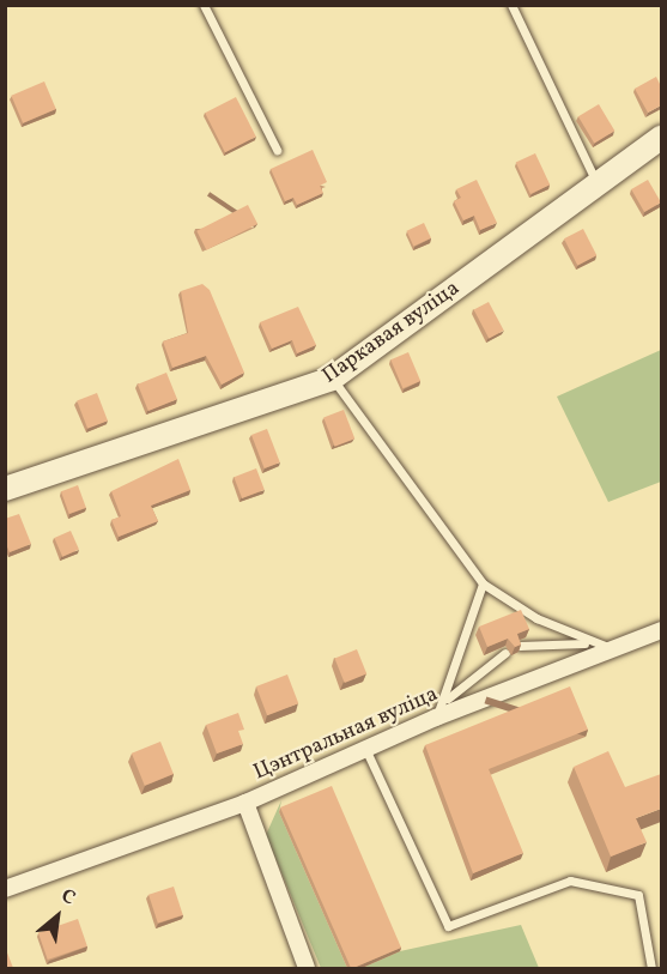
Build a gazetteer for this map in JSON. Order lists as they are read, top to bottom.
{
  "streets": {
    "street": ["Паркавая вуліца", "Цэнтральная вуліца"]
  },
  "north": "top right"
}
